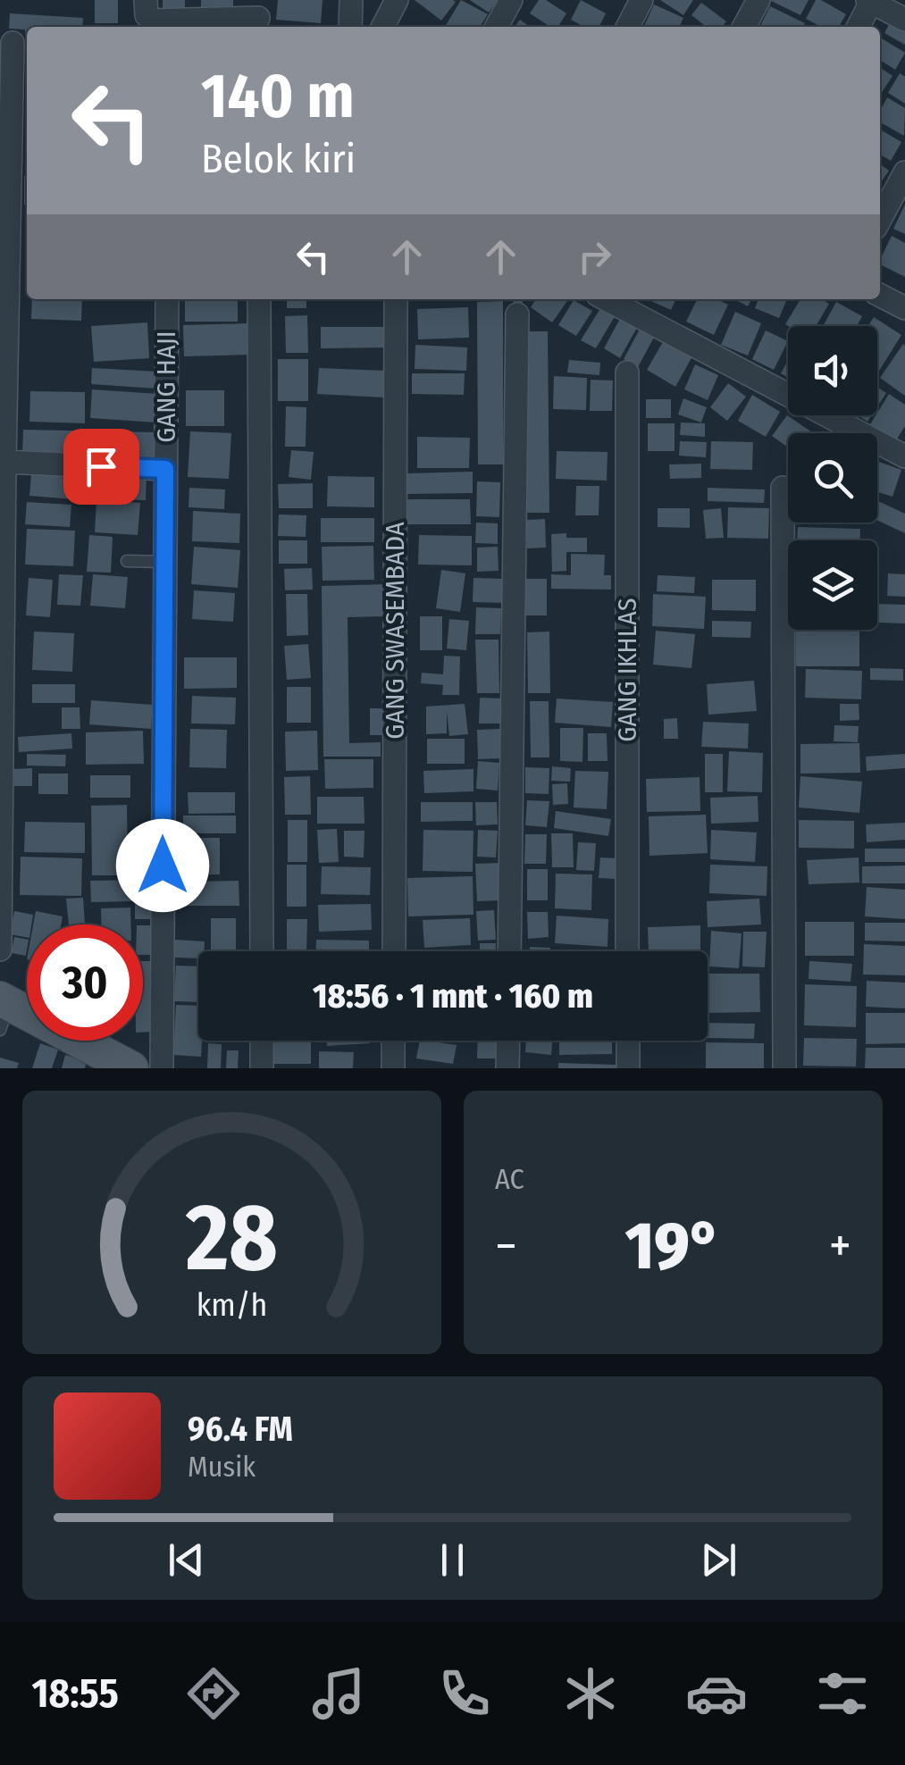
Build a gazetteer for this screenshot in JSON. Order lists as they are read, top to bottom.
{
  "streets": {
    "street": ["GANG HAJI", "GANG SWASEMBADA", "GANG IKHLAS"]
  },
  "page": {
    "turn": ["140 m", "Belok kiri"],
    "limit": "30",
    "trip": "18:56 · 1 mnt · 160 m",
    "tile": "AC",
    "heat": ["−", "19°", "+"],
    "song": ["96.4 FM", "Musik"],
    "tabs": "18:55",
    "gauge": ["28", "km/h"]
  }
}
